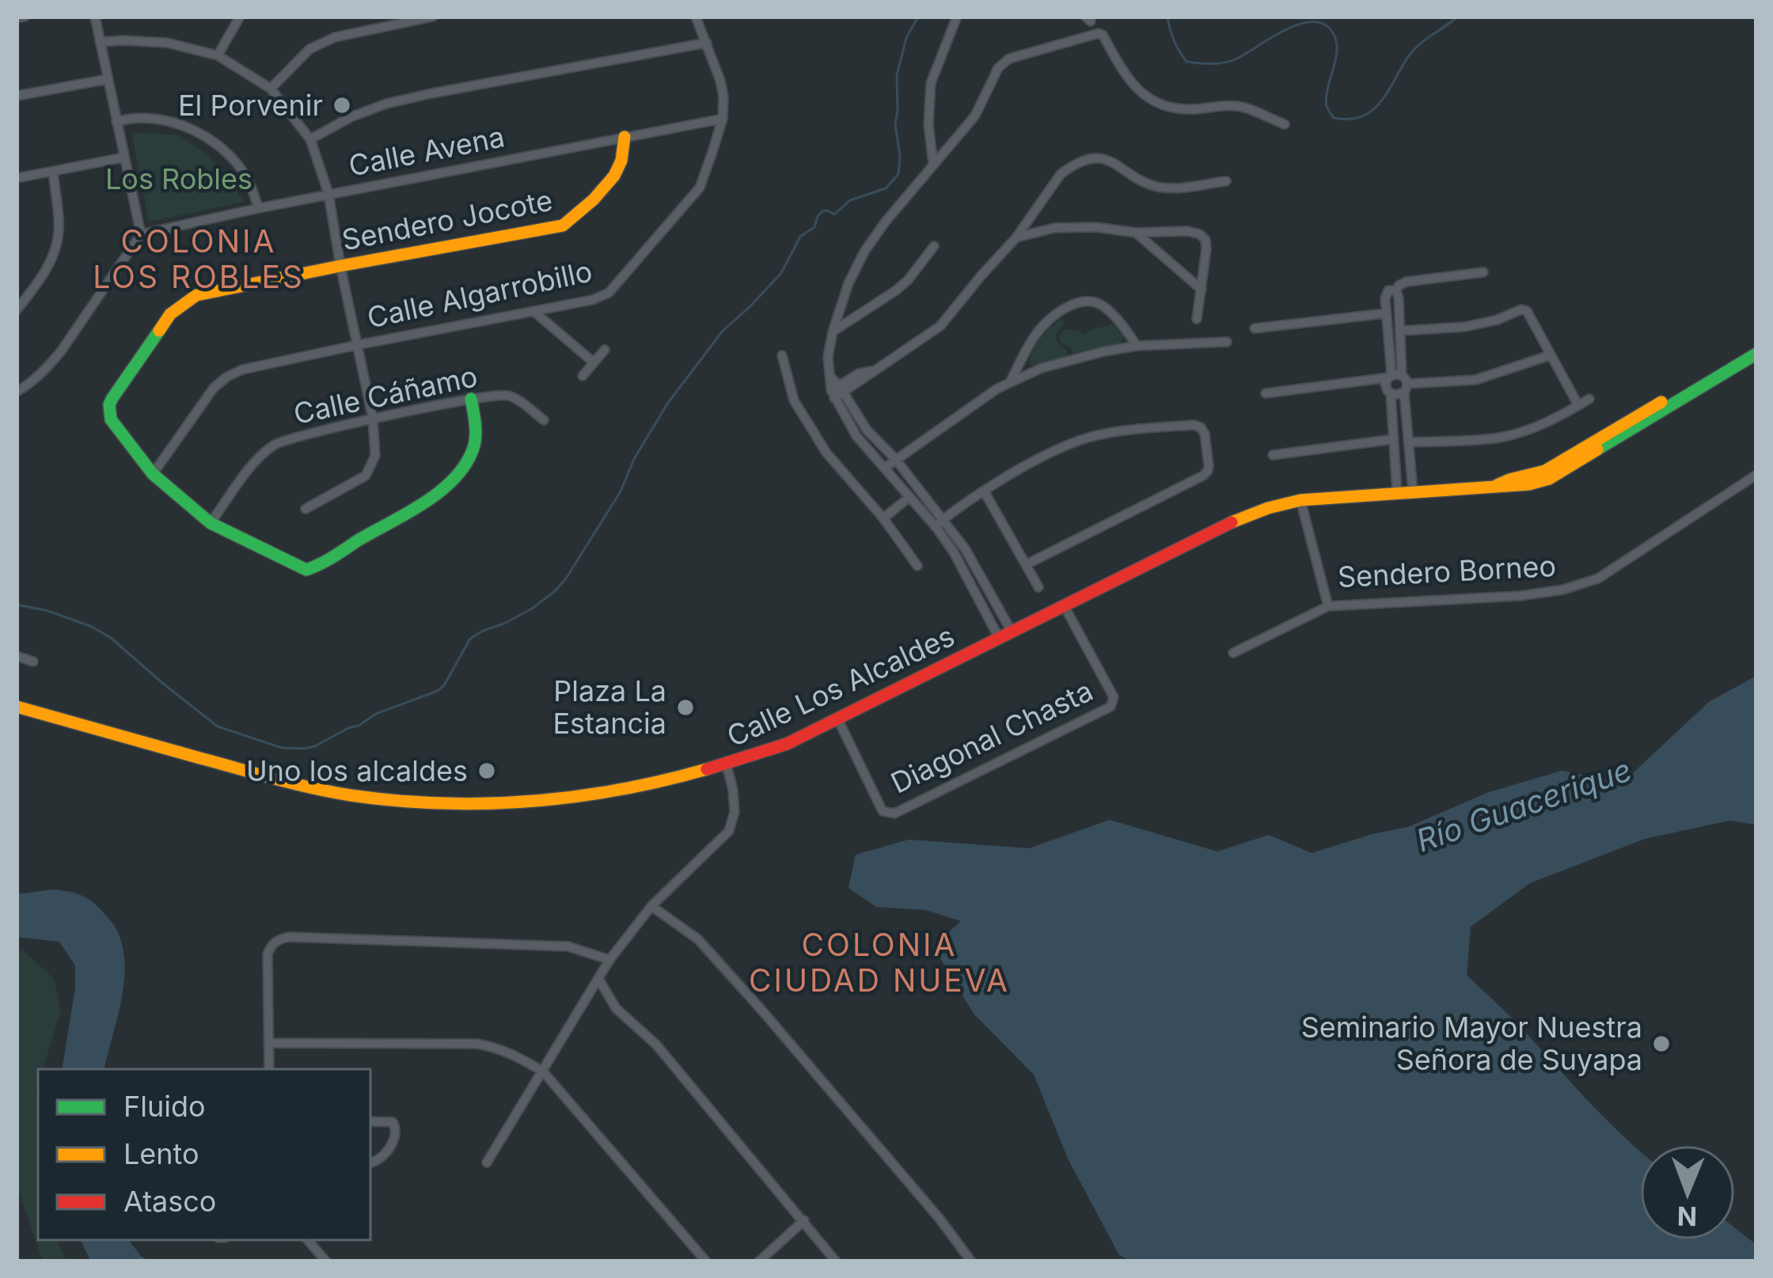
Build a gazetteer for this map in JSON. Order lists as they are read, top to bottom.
{
  "streets": {
    "main road": ["Sendero Jocote", "Calle Los Alcaldes"],
    "street": [
      "Calle Avena",
      "Calle Algarrobillo",
      "Calle Cáñamo",
      "Sendero Borneo",
      "Diagonal Chasta"
    ]
  },
  "crossings": [
    ["Calle Avena", "Sendero Jocote"],
    ["Calle Avena", "Calle Algarrobillo"],
    ["Sendero Jocote", "Calle Algarrobillo"],
    ["Sendero Borneo", "Calle Los Alcaldes"],
    ["Calle Los Alcaldes", "Diagonal Chasta"]
  ],
  "districts": ["COLONIA LOS ROBLES", "COLONIA CIUDAD NUEVA"],
  "water": ["Río Guacerique"],
  "parks": ["Los Robles"],
  "places": [
    "El Porvenir",
    "Plaza La Estancia",
    "Uno los alcaldes",
    "Seminario Mayor Nuestra Señora de Suyapa"
  ],
  "legend": ["Fluido", "Lento", "Atasco"],
  "north": "bottom"
}
